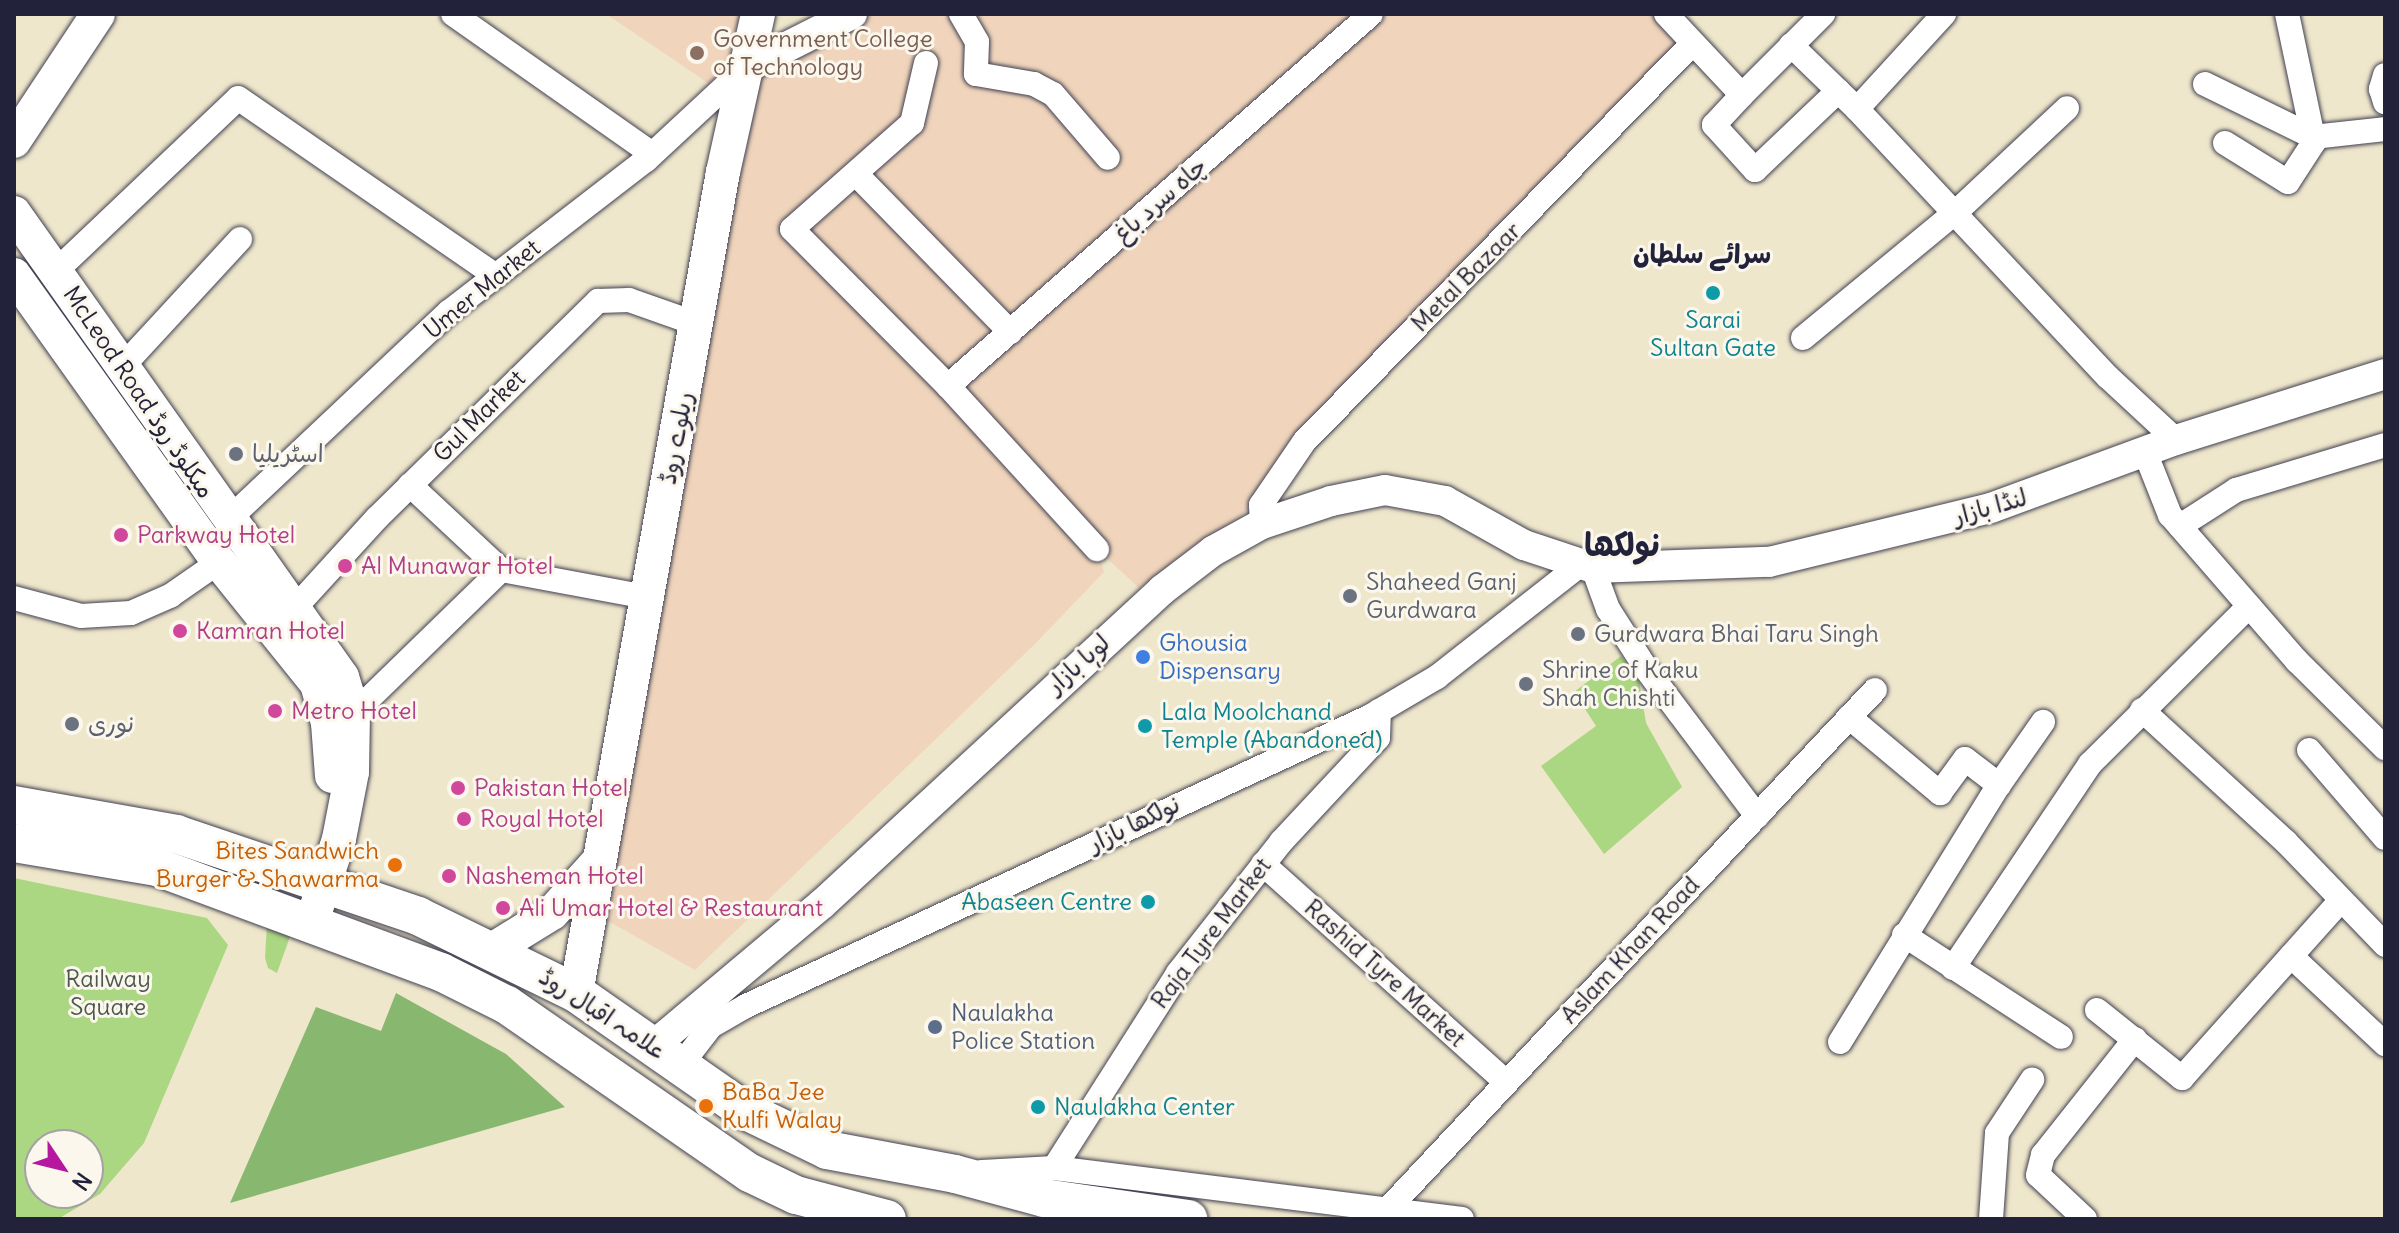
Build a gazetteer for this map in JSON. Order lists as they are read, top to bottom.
{
  "streets": {
    "main road": ["McLeod Road میکلوڈ روڈ", "ریلوے روڈ", "علامہ اقبال روڈ"],
    "street": [
      "چاہ سرد باغ",
      "Metal Bazaar",
      "Umer Market",
      "Gul Market",
      "لنڈا بازار",
      "لوہا بازار",
      "نولکھا بازار",
      "Raja Tyre Market",
      "Aslam Khan Road",
      "Rashid Tyre Market"
    ]
  },
  "crossings": [
    ["Metal Bazaar", "لوہا بازار"],
    ["Umer Market", "McLeod Road میکلوڈ روڈ"],
    ["Umer Market", "ریلوے روڈ"],
    ["McLeod Road میکلوڈ روڈ", "Gul Market"],
    ["McLeod Road میکلوڈ روڈ", "علامہ اقبال روڈ"],
    ["Gul Market", "ریلوے روڈ"],
    ["ریلوے روڈ", "علامہ اقبال روڈ"],
    ["لنڈا بازار", "لوہا بازار"],
    ["لنڈا بازار", "نولکھا بازار"],
    ["لوہا بازار", "نولکھا بازار"],
    ["لوہا بازار", "علامہ اقبال روڈ"],
    ["نولکھا بازار", "Raja Tyre Market"],
    ["نولکھا بازار", "علامہ اقبال روڈ"],
    ["Raja Tyre Market", "Rashid Tyre Market"],
    ["Raja Tyre Market", "علامہ اقبال روڈ"],
    ["Aslam Khan Road", "Rashid Tyre Market"]
  ],
  "districts": ["سرائے سلطان", "نولکھا"],
  "parks": ["Railway Square"],
  "places": [
    "Government College of Technology",
    "Sarai Sultan Gate",
    "اسٹریلیا",
    "Parkway Hotel",
    "Al Munawar Hotel",
    "Shaheed Ganj Gurdwara",
    "Kamran Hotel",
    "Gurdwara Bhai Taru Singh",
    "Ghousia Dispensary",
    "Shrine of Kaku Shah Chishti",
    "Metro Hotel",
    "نوری",
    "Lala Moolchand Temple (Abandoned)",
    "Pakistan Hotel",
    "Royal Hotel",
    "Bites Sandwich Burger & Shawarma",
    "Nasheman Hotel",
    "Abaseen Centre",
    "Ali Umar Hotel & Restaurant",
    "Naulakha Police Station",
    "BaBa Jee Kulfi Walay",
    "Naulakha Center"
  ],
  "north": "bottom right"
}
